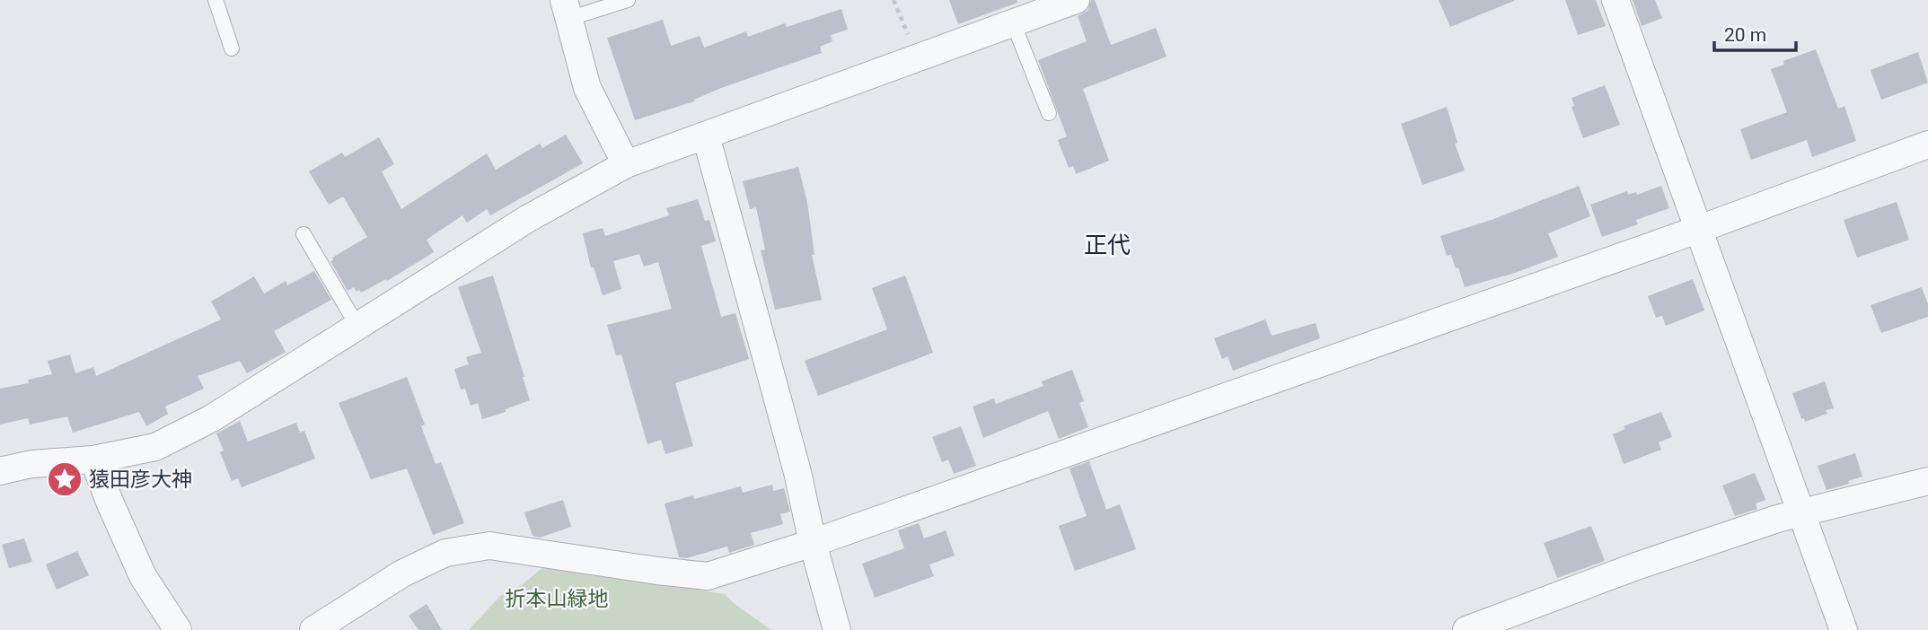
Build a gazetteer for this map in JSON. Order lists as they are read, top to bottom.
{
  "districts": ["正代"],
  "parks": ["折本山緑地"],
  "places": {
    "place": ["猿田彦大神"]
  },
  "scale_bar": "20 m"
}
